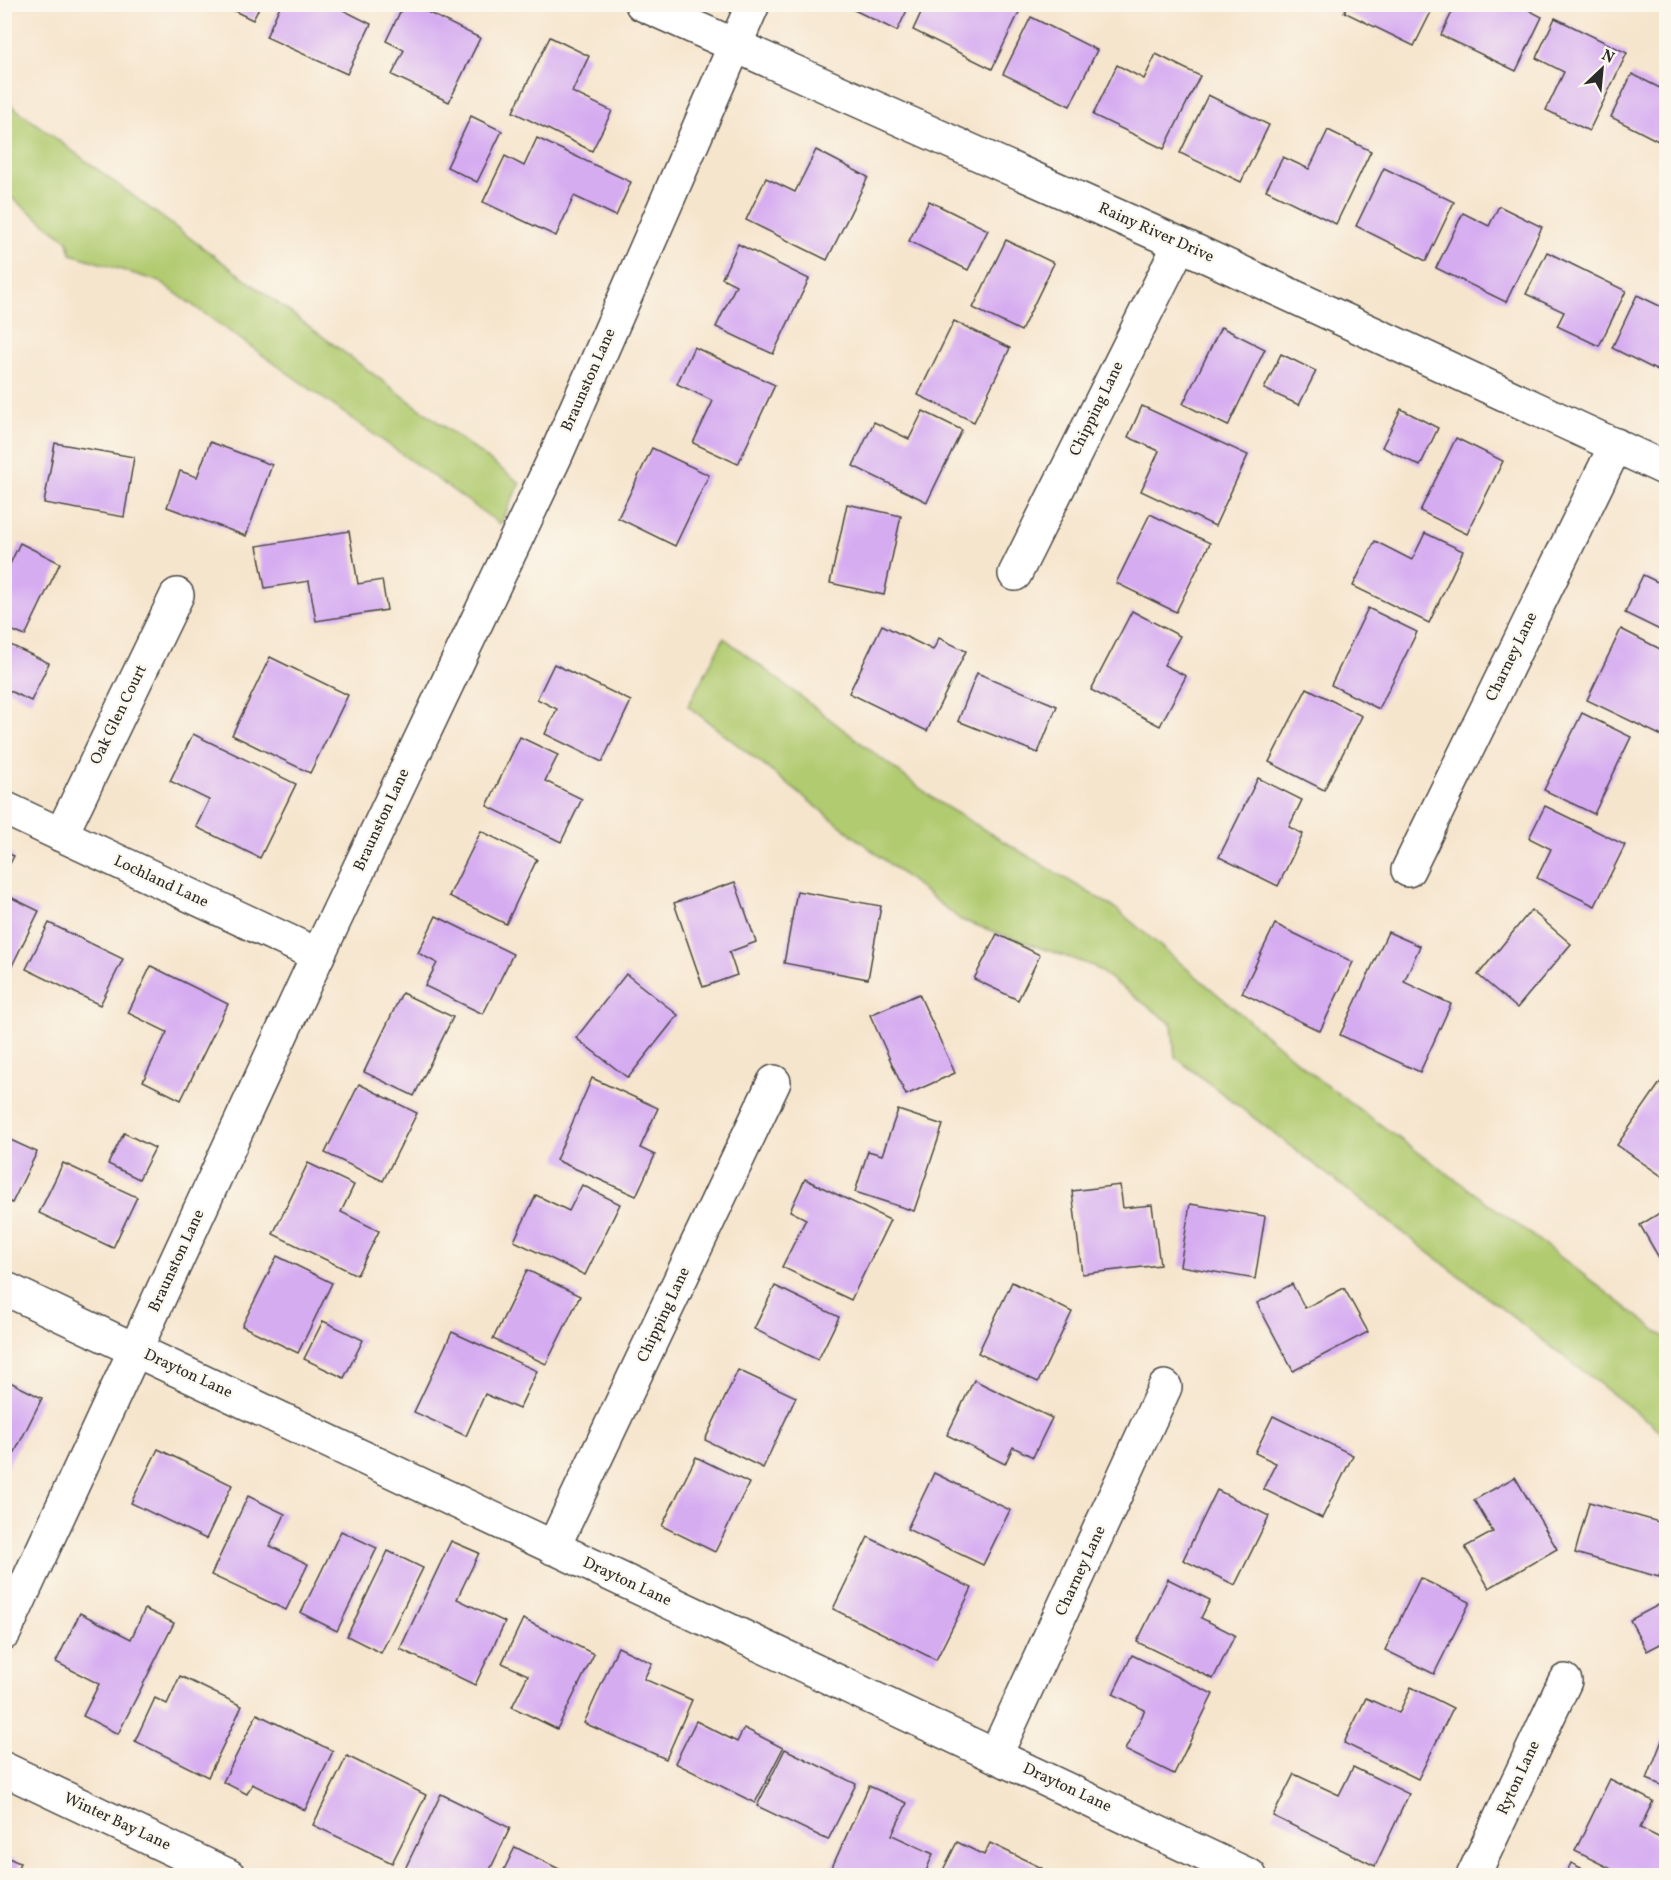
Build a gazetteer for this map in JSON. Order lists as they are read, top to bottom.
{
  "streets": {
    "street": [
      "Rainy River Drive",
      "Braunston Lane",
      "Chipping Lane",
      "Charney Lane",
      "Oak Glen Court",
      "Lochland Lane",
      "Drayton Lane",
      "Ryton Lane",
      "Winter Bay Lane"
    ]
  },
  "crossings": [
    ["Rainy River Drive", "Braunston Lane"],
    ["Rainy River Drive", "Chipping Lane"],
    ["Rainy River Drive", "Charney Lane"],
    ["Braunston Lane", "Lochland Lane"],
    ["Braunston Lane", "Drayton Lane"],
    ["Chipping Lane", "Drayton Lane"],
    ["Charney Lane", "Drayton Lane"],
    ["Oak Glen Court", "Lochland Lane"]
  ],
  "north": "top right"
}
